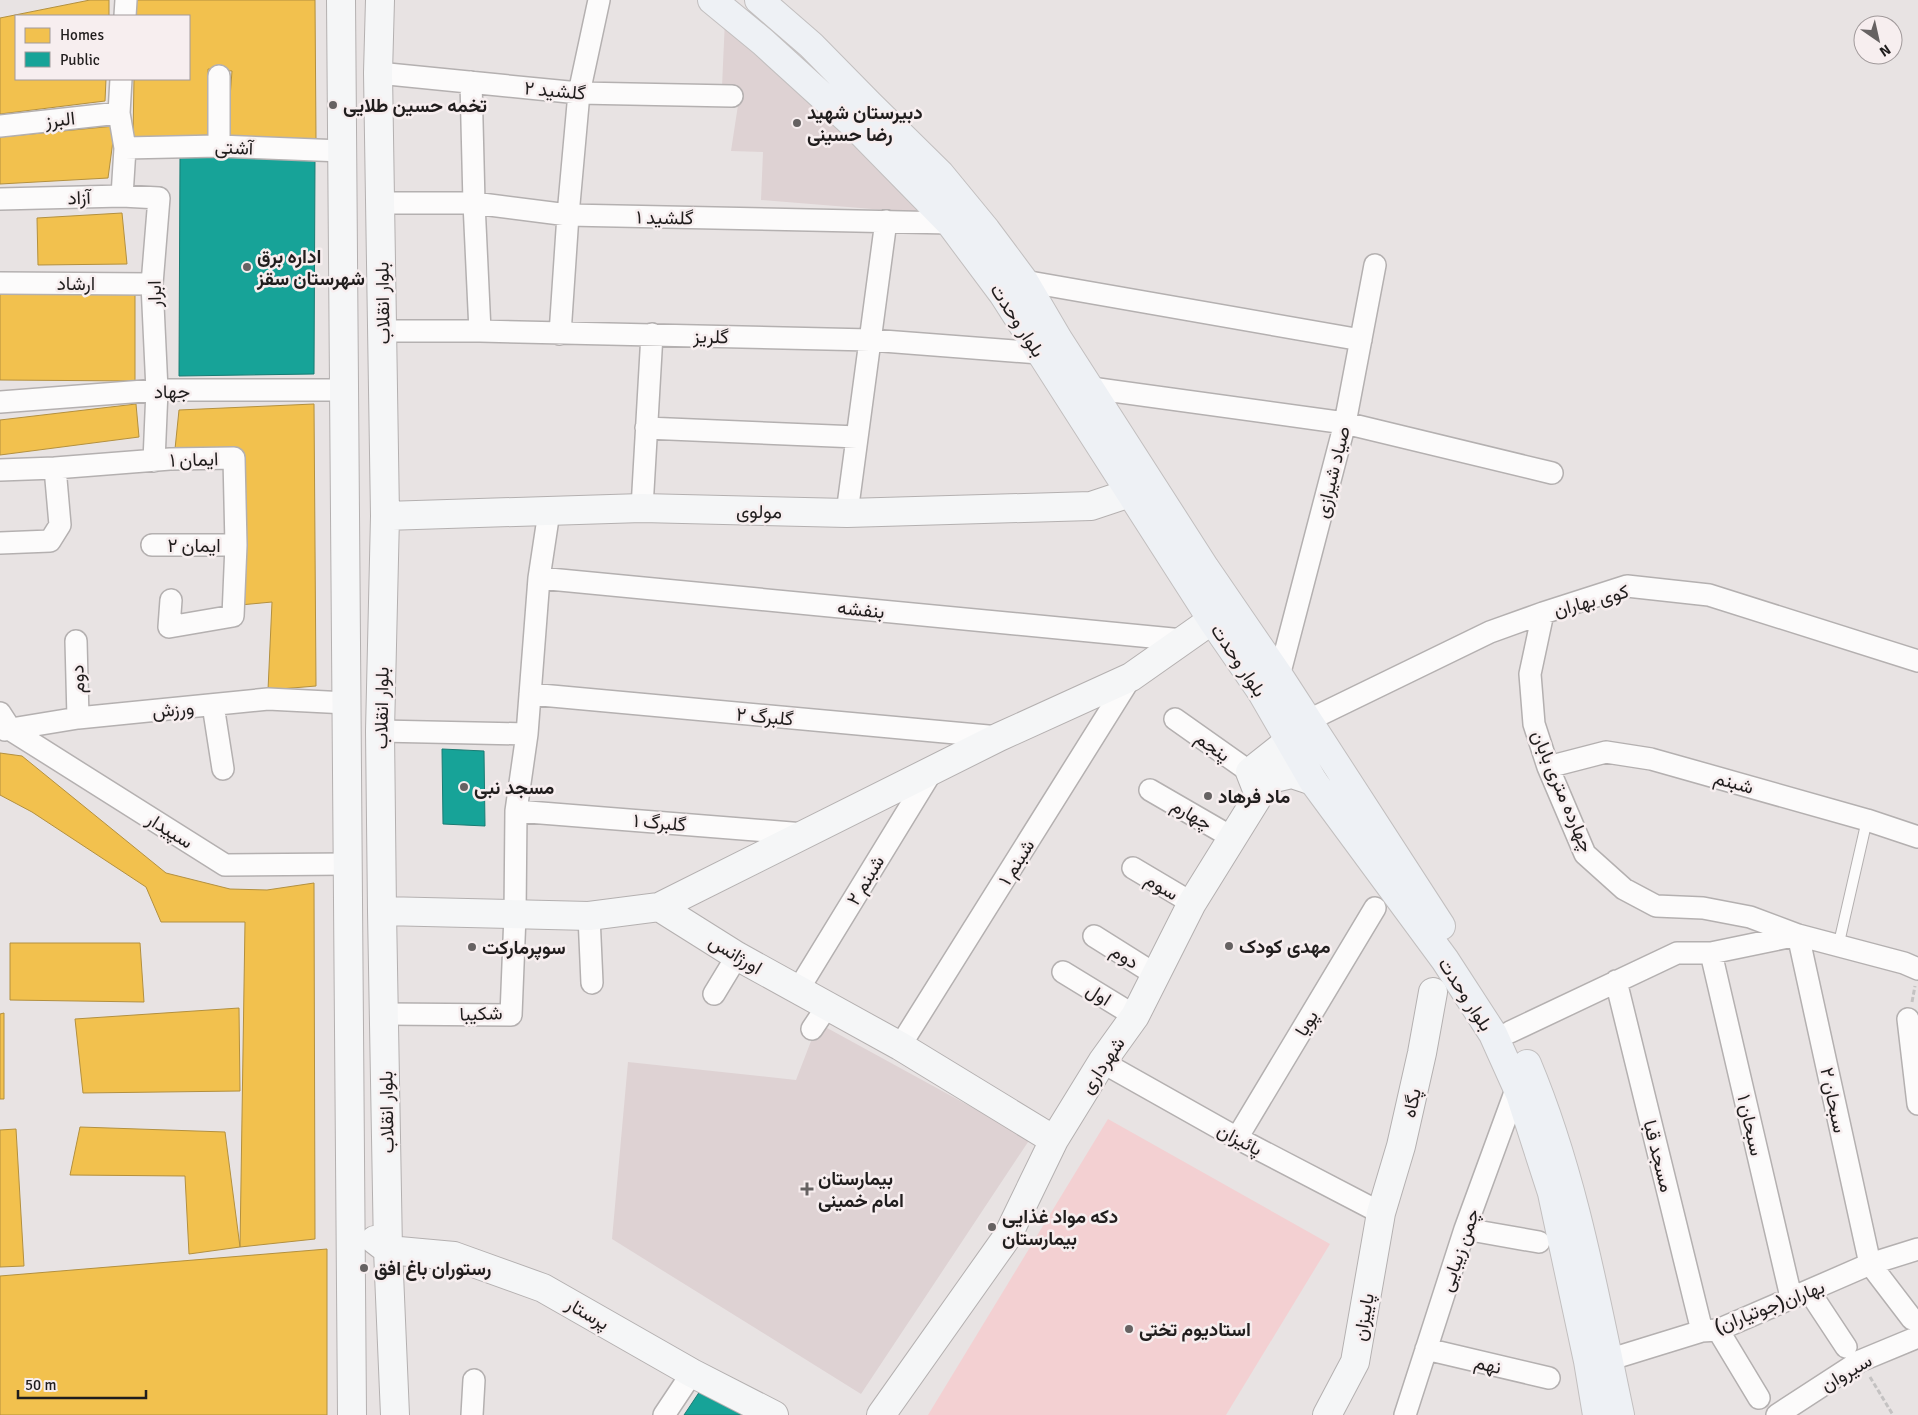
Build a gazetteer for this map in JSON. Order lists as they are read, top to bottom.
{
  "streets": {
    "main road": ["بلوار وحدت"],
    "street": [
      "گلشید ۲",
      "البرز",
      "آشتی",
      "آزاد",
      "گلشید ۱",
      "ارشاد",
      "ابرار",
      "بلوار انقلاب",
      "گلریز",
      "جهاد",
      "ایمان ۱",
      "صیاد شیرازی",
      "مولوی",
      "ایمان ۲",
      "کوی بهاران",
      "بنفشه",
      "دوم",
      "ورزش",
      "گلبرگ ۲",
      "پنجم",
      "شبنم",
      "چهارده متری بابان",
      "چهارم",
      "گلبرگ ۱",
      "سپیدار",
      "شبنم ۱",
      "شبنم ۲",
      "سوم",
      "اورژانس",
      "اول",
      "شکیبا",
      "پویا",
      "شهرداری",
      "سبحان ۲",
      "پگاه",
      "سبحان ۱",
      "پائیزان",
      "مسجد قبا",
      "چمن زیبایی",
      "بهاران(جوتیاران)",
      "پرستار",
      "پاییزان",
      "نهم",
      "سیروان"
    ]
  },
  "crossings": [
    ["گلشید ۲", "بلوار انقلاب"],
    ["آشتی", "بلوار انقلاب"],
    ["آزاد", "ابرار"],
    ["گلشید ۱", "بلوار انقلاب"],
    ["گلشید ۱", "بلوار وحدت"],
    ["ارشاد", "ابرار"],
    ["ابرار", "جهاد"],
    ["ابرار", "ایمان ۱"],
    ["بلوار انقلاب", "گلریز"],
    ["بلوار انقلاب", "جهاد"],
    ["بلوار انقلاب", "مولوی"],
    ["بلوار انقلاب", "ورزش"],
    ["بلوار انقلاب", "سپیدار"],
    ["بلوار انقلاب", "شکیبا"],
    ["بلوار انقلاب", "پرستار"],
    ["بلوار وحدت", "گلریز"],
    ["بلوار وحدت", "صیاد شیرازی"],
    ["بلوار وحدت", "مولوی"],
    ["بلوار وحدت", "کوی بهاران"],
    ["بلوار وحدت", "شهرداری"],
    ["بلوار وحدت", "چمن زیبایی"],
    ["بلوار وحدت", "بهاران(جوتیاران)"],
    ["ایمان ۱", "ایمان ۲"],
    ["کوی بهاران", "چهارده متری بابان"],
    ["کوی بهاران", "شهرداری"],
    ["دوم", "ورزش"],
    ["دوم", "شهرداری"],
    ["ورزش", "سپیدار"],
    ["پنجم", "شهرداری"],
    ["شبنم", "چهارده متری بابان"],
    ["چهارده متری بابان", "سبحان ۲"],
    ["چهارم", "شهرداری"],
    ["شبنم ۱", "اورژانس"],
    ["شبنم ۲", "اورژانس"],
    ["سوم", "شهرداری"],
    ["اورژانس", "شهرداری"],
    ["اول", "شهرداری"],
    ["پویا", "پائیزان"],
    ["شهرداری", "پائیزان"],
    ["سبحان ۲", "بهاران(جوتیاران)"],
    ["پگاه", "پائیزان"],
    ["پگاه", "پاییزان"],
    ["سبحان ۱", "بهاران(جوتیاران)"],
    ["پائیزان", "پاییزان"],
    ["مسجد قبا", "بهاران(جوتیاران)"],
    ["چمن زیبایی", "نهم"]
  ],
  "places": {
    "other": [
      "تخمه حسین طلایی",
      "دبیرستان شهید رضا حسینی",
      "اداره برق شهرستان سقز",
      "مسجد نبی",
      "ماد فرهاد",
      "مهدی کودک",
      "سوپرمارکت",
      "دکه مواد غذایی بیمارستان",
      "رستوران باغ افق",
      "استادیوم تختی"
    ],
    "health": ["بیمارستان امام خمینی"]
  },
  "legend": ["Homes", "Public"],
  "scale_bar": "50 m",
  "north": "bottom right"
}
